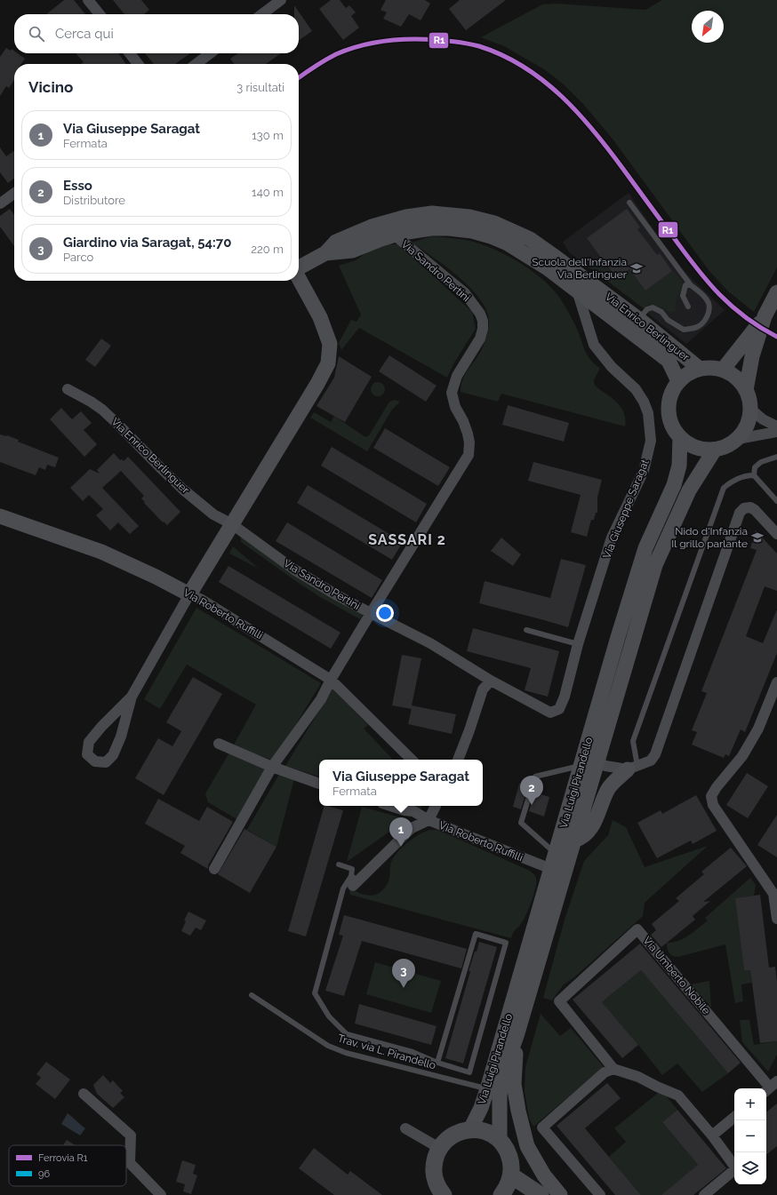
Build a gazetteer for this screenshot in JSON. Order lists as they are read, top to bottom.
{
  "streets": {
    "main road": ["Via Enrico Berlinguer", "Via Roberto Ruffilli", "Via Luigi Pirandello"],
    "street": ["Via Sandro Pertini", "Via Giuseppe Saragat", "Via Umberto Nobile"],
    "lane": ["Trav. via L. Pirandello"]
  },
  "crossings": [
    ["Via Sandro Pertini", "Via Enrico Berlinguer"],
    ["Via Enrico Berlinguer", "Via Giuseppe Saragat"],
    ["Via Enrico Berlinguer", "Via Luigi Pirandello"],
    ["Via Roberto Ruffilli", "Via Luigi Pirandello"],
    ["Via Luigi Pirandello", "Trav. via L. Pirandello"]
  ],
  "districts": ["SASSARI 2"],
  "places": {
    "school or university": ["Scuola dell'Infanzia Via Berlinguer", "Nido d'Infanzia Il grillo parlante"]
  },
  "lines": ["rail line R1"],
  "legend": ["Ferrovia R1", "96"],
  "north": "bottom left",
  "page": {
    "search": "Cerca qui",
    "heading": ["Vicino", "3 risultati"],
    "list": [
      {
        "mark": "1",
        "name": "Via Giuseppe Saragat",
        "note": "Fermata",
        "value": "130 m"
      },
      {
        "mark": "2",
        "name": "Esso",
        "note": "Distributore",
        "value": "140 m"
      },
      {
        "mark": "3",
        "name": "Giardino via Saragat, 54:70",
        "note": "Parco",
        "value": "220 m"
      }
    ],
    "popup": ["Via Giuseppe Saragat", "Fermata"],
    "pins": ["2", "1", "3"],
    "map_buttons": ["+", "−"]
  }
}
